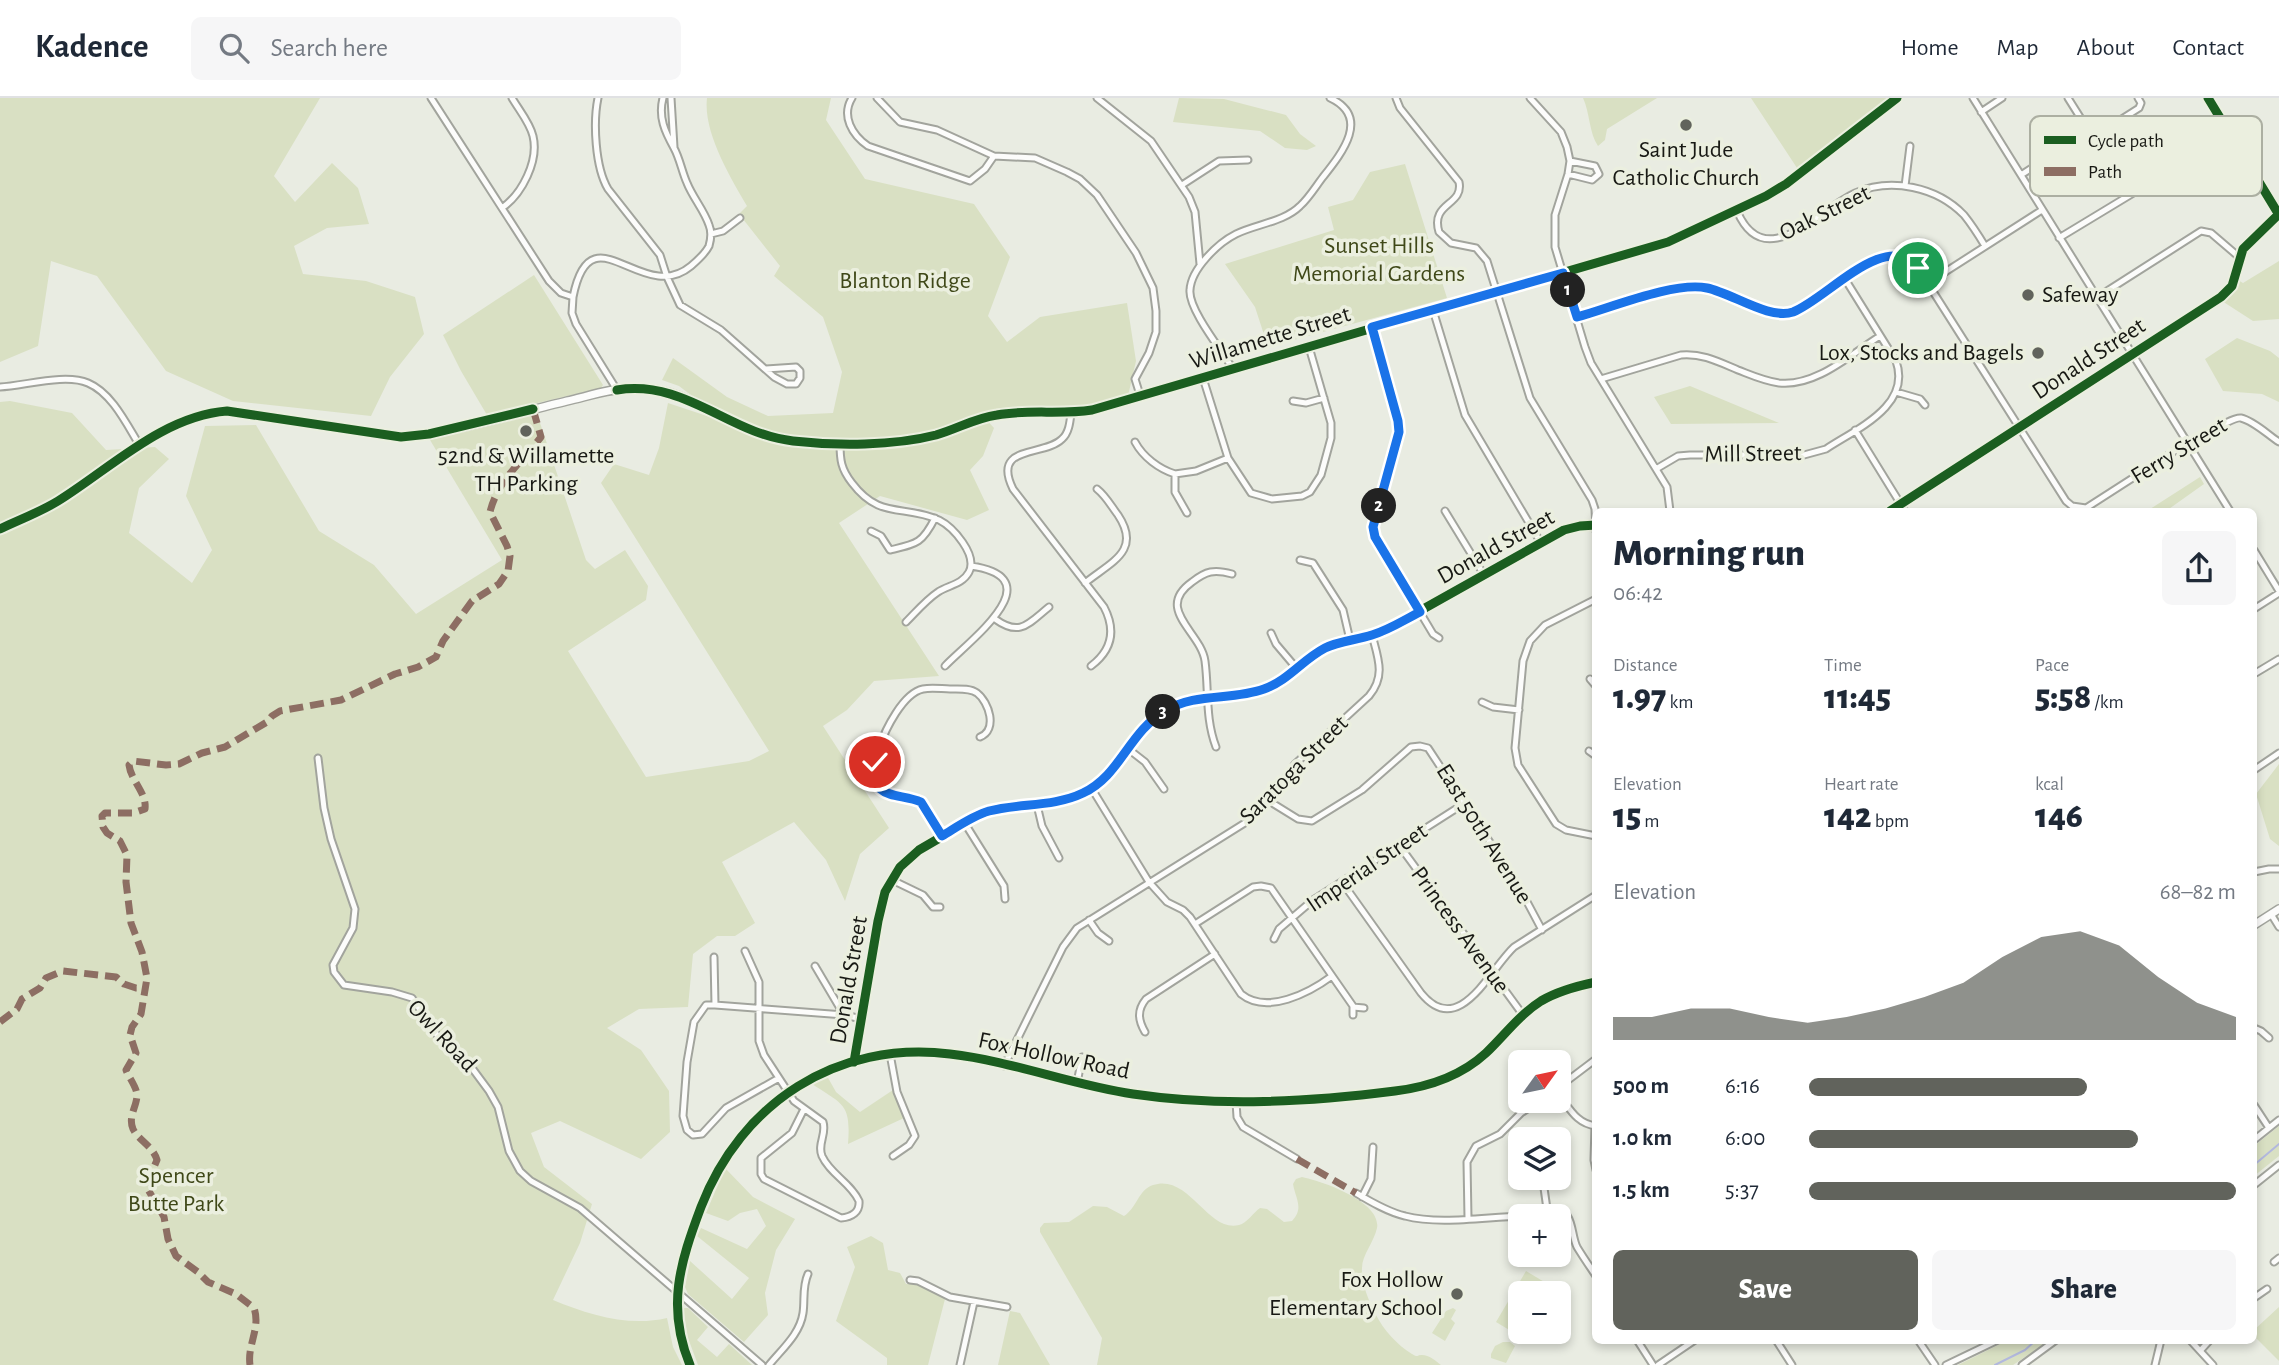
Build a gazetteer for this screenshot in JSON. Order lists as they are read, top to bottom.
{
  "streets": {
    "main road": ["Willamette Street", "Fox Hollow Road"],
    "street": [
      "Oak Street",
      "Donald Street",
      "Ferry Street",
      "Mill Street",
      "Saratoga Street",
      "East 50th Avenue",
      "Imperial Street",
      "Princess Avenue",
      "Owl Road"
    ]
  },
  "crossings": [
    ["Oak Street", "Willamette Street"],
    ["Donald Street", "Ferry Street"],
    ["Donald Street", "Saratoga Street"],
    ["Donald Street", "Fox Hollow Road"],
    ["Saratoga Street", "East 50th Avenue"],
    ["Saratoga Street", "Fox Hollow Road"],
    ["East 50th Avenue", "Imperial Street"],
    ["Imperial Street", "Princess Avenue"],
    ["Princess Avenue", "Fox Hollow Road"],
    ["Owl Road", "Fox Hollow Road"]
  ],
  "parks": ["Sunset Hills Memorial Gardens", "Blanton Ridge", "Spencer Butte Park"],
  "places": [
    "Saint Jude Catholic Church",
    "Safeway",
    "Lox, Stocks and Bagels",
    "52nd & Willamette TH Parking",
    "Fox Hollow Elementary School"
  ],
  "legend": ["Cycle path", "Path"],
  "north": "top right",
  "page": {
    "header": "Kadence",
    "search": "Search here",
    "nav": [
      "Home",
      "Map",
      "About",
      "Contact"
    ],
    "pins": ["1", "2", "3"],
    "heading": ["Morning run", "06:42"],
    "stats": [
      ["Distance", "1.97 km"],
      ["Time", "11:45"],
      ["Pace", "5:58 /km"],
      ["Elevation", "15 m"],
      ["Heart rate", "142 bpm"],
      ["kcal", "146"]
    ],
    "chart": ["Elevation", "68–82 m"],
    "map_buttons": ["+", "−"],
    "list": [
      {
        "name": "500 m",
        "note": "6:16"
      },
      {
        "name": "1.0 km",
        "note": "6:00"
      },
      {
        "name": "1.5 km",
        "note": "5:37"
      }
    ],
    "buttons": ["Save", "Share"]
  }
}
